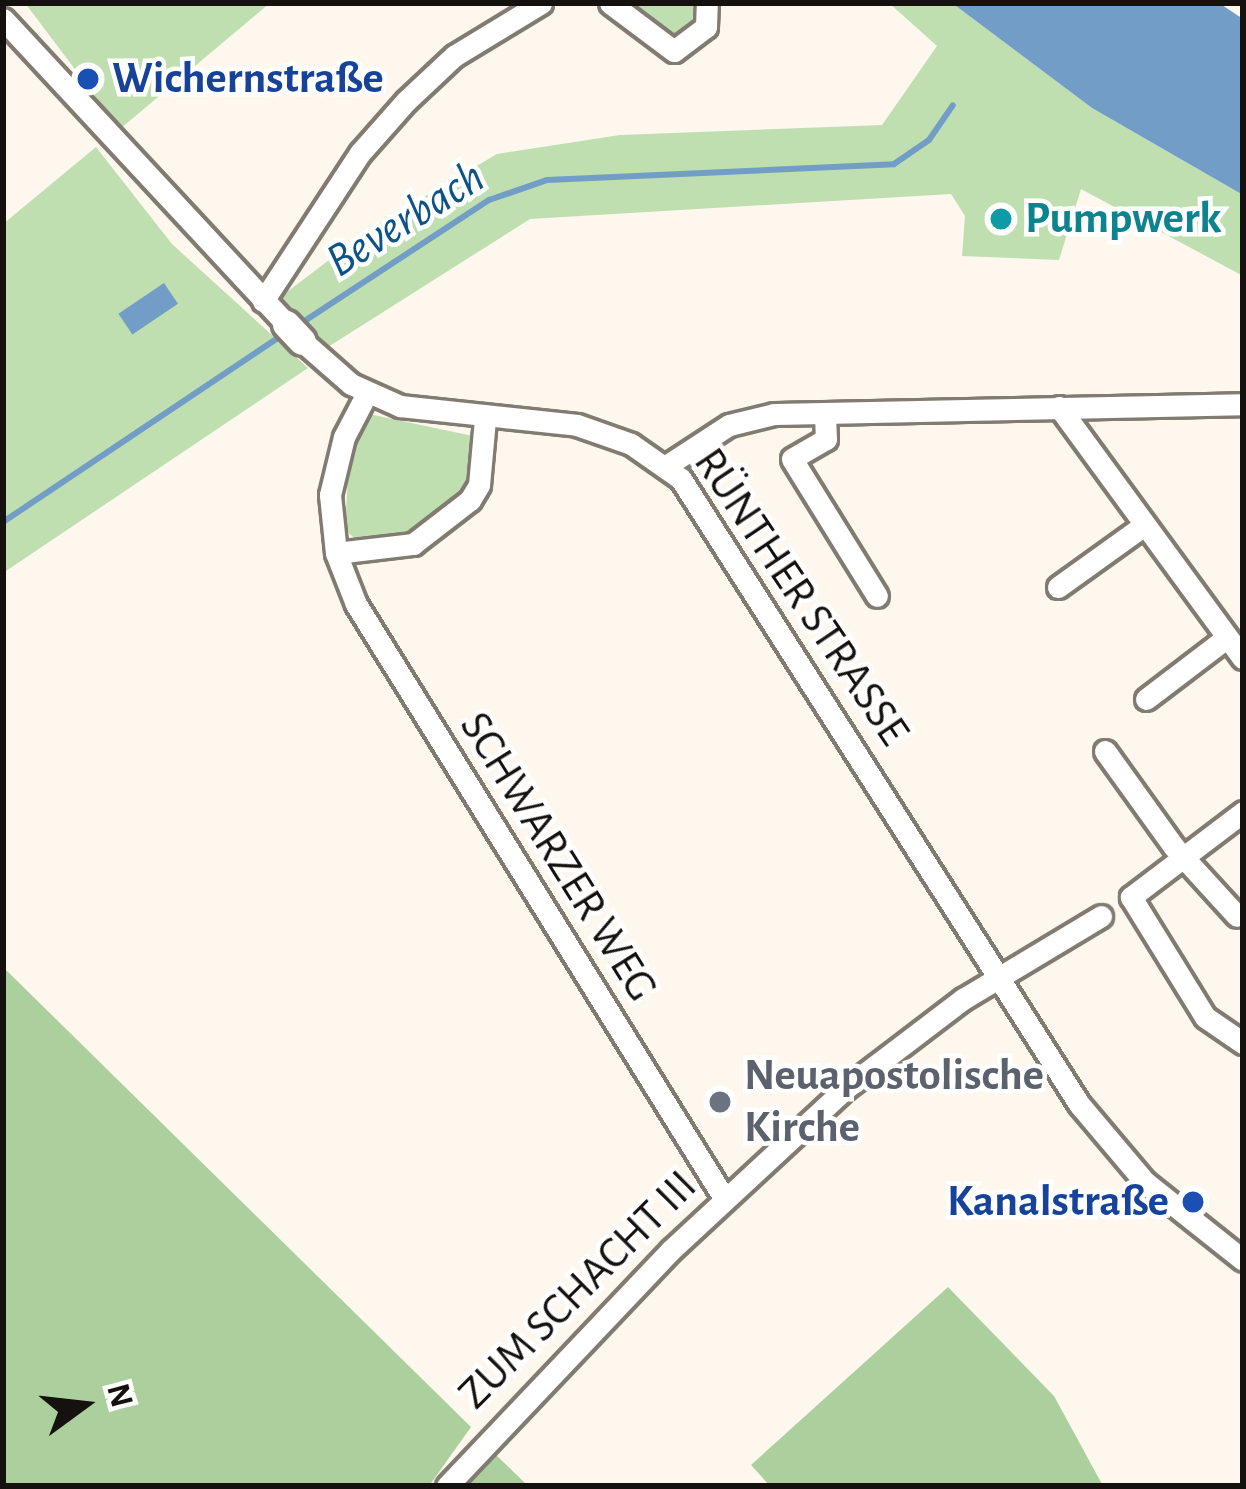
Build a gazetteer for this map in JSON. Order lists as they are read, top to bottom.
{
  "streets": {
    "street": ["RÜNTHER STRASSE", "SCHWARZER WEG", "ZUM SCHACHT III"]
  },
  "crossings": [
    ["RÜNTHER STRASSE", "SCHWARZER WEG"],
    ["RÜNTHER STRASSE", "ZUM SCHACHT III"],
    ["SCHWARZER WEG", "ZUM SCHACHT III"]
  ],
  "water": ["Beverbach"],
  "places": [
    "Wichernstraße",
    "Pumpwerk",
    "Neuapostolische Kirche",
    "Kanalstraße"
  ],
  "north": "right"
}
